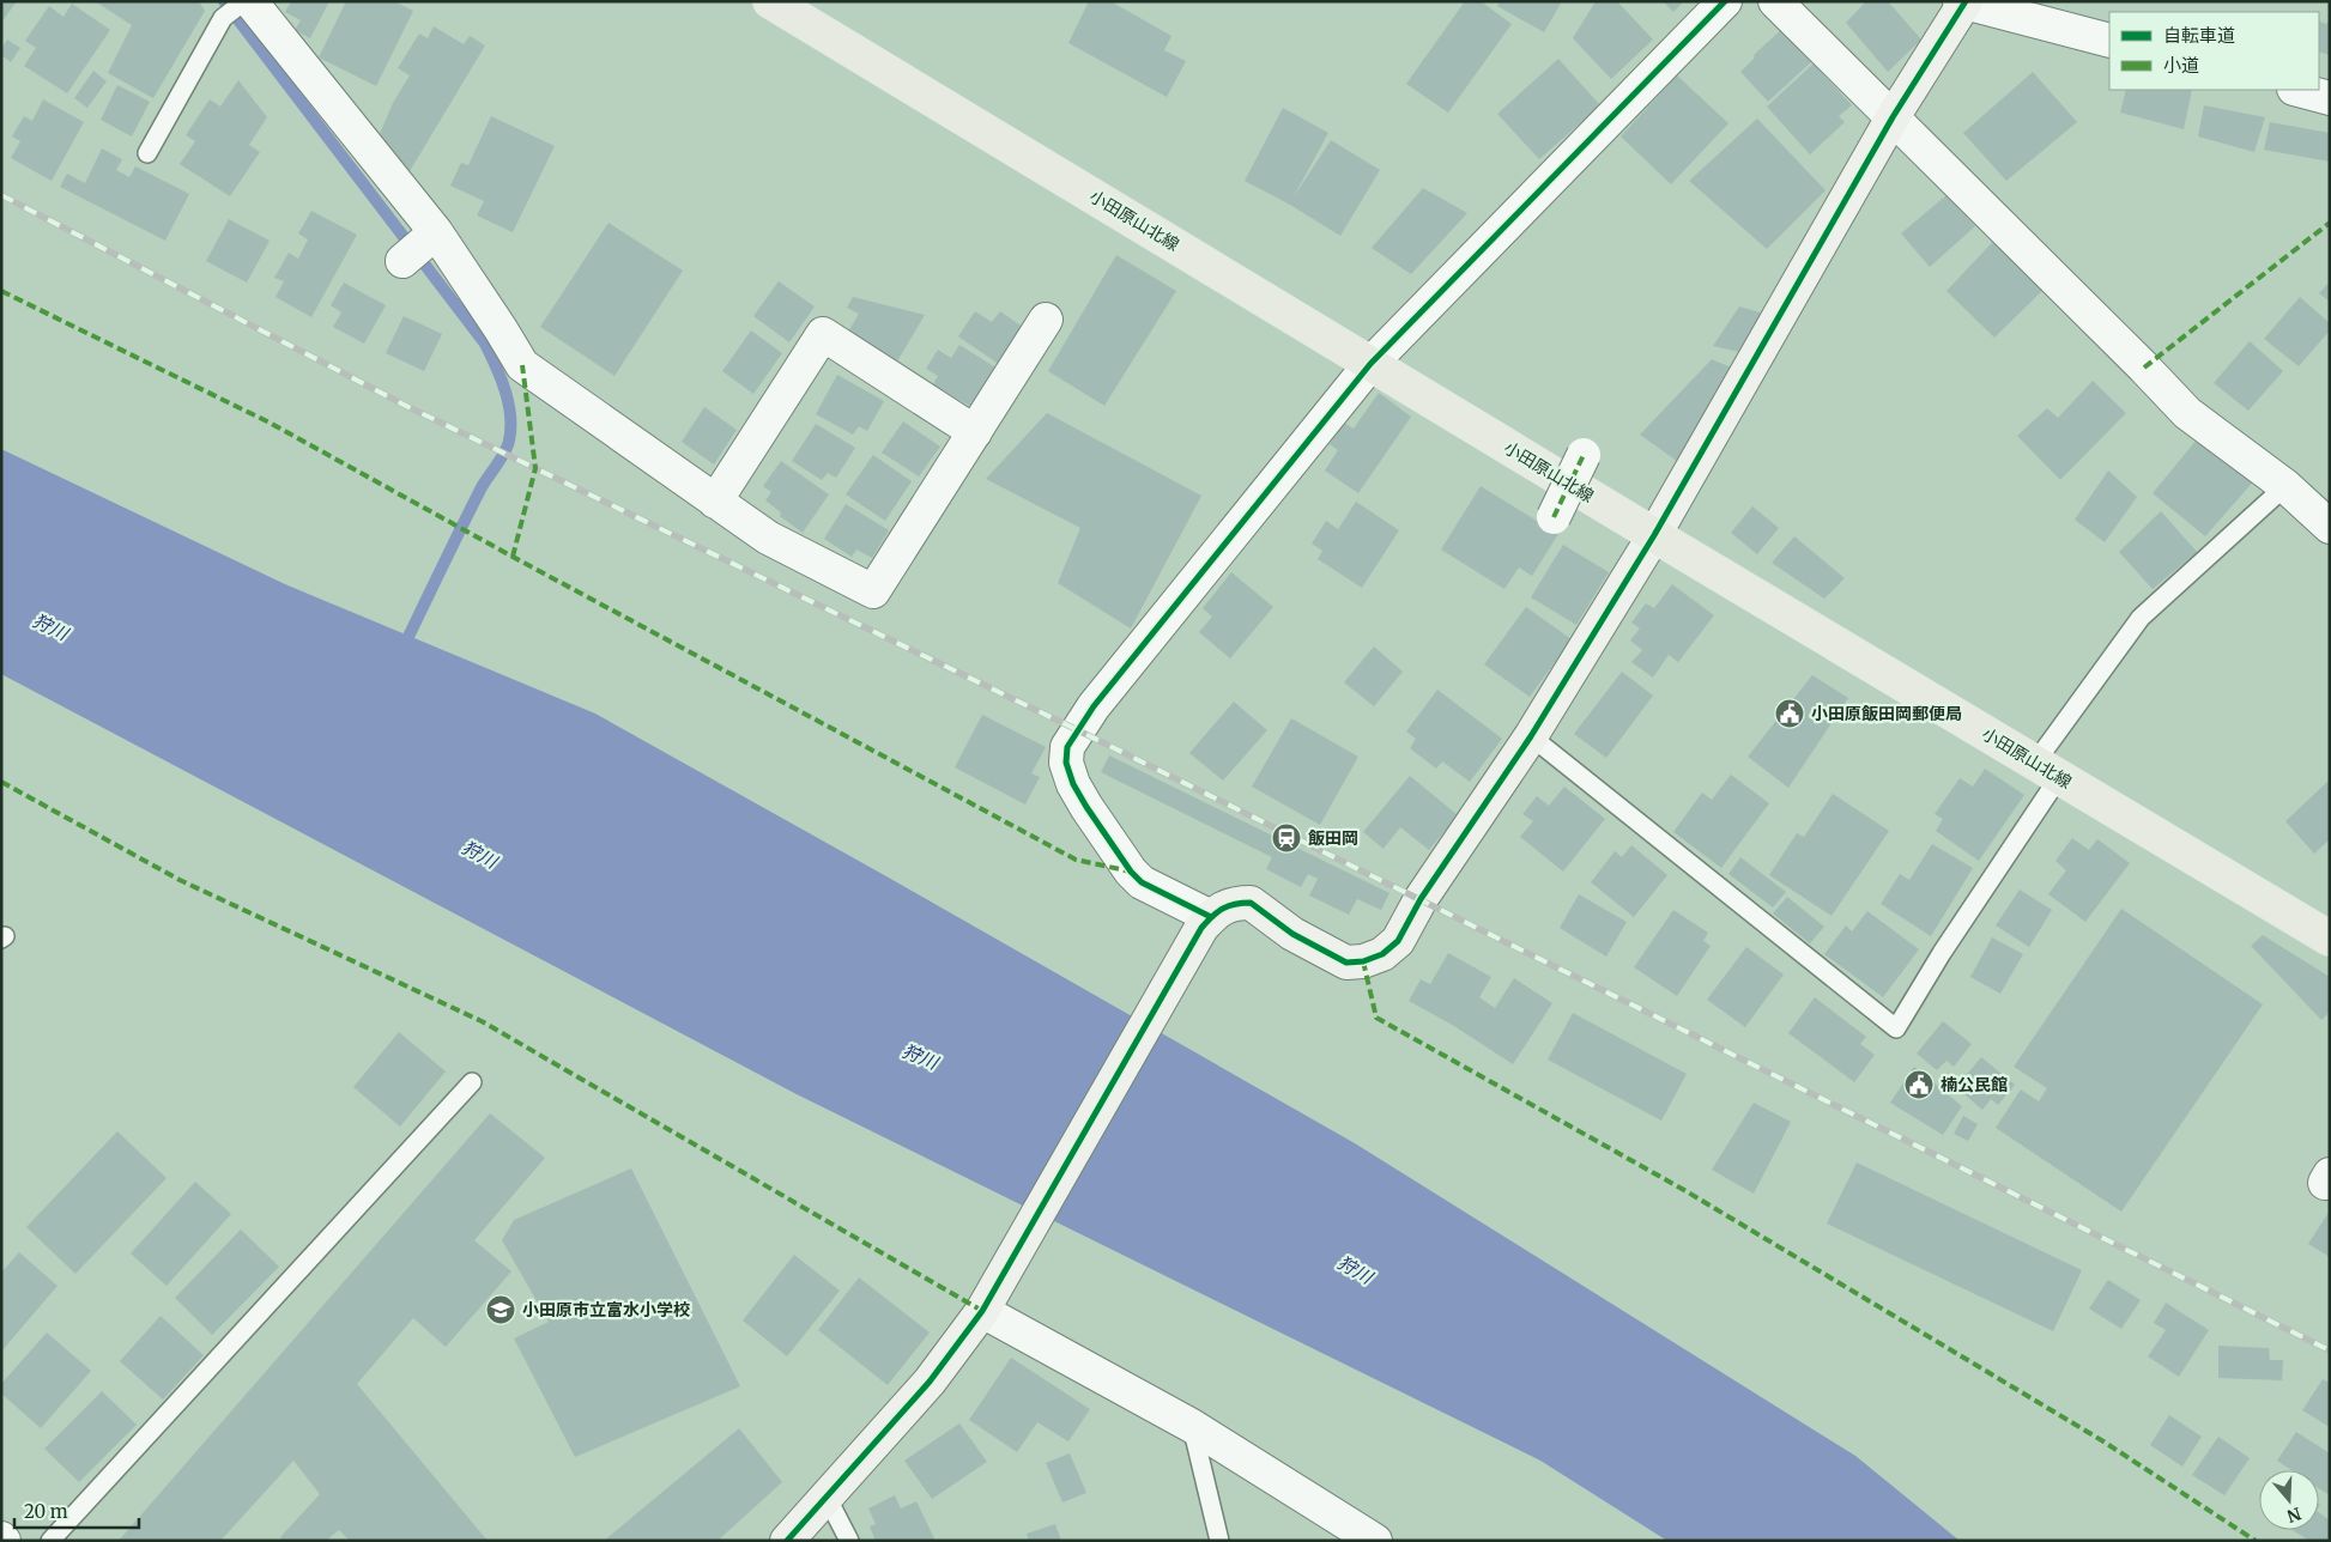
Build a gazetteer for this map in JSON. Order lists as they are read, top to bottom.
{
  "streets": {
    "main road": ["小田原山北線"]
  },
  "water": ["狩川"],
  "places": {
    "public building": ["小田原飯田岡郵便局", "楠公民館"],
    "station": ["飯田岡"],
    "school or university": ["小田原市立富水小学校"]
  },
  "legend": ["自転車道", "小道"],
  "scale_bar": "20 m",
  "north": "bottom"
}
